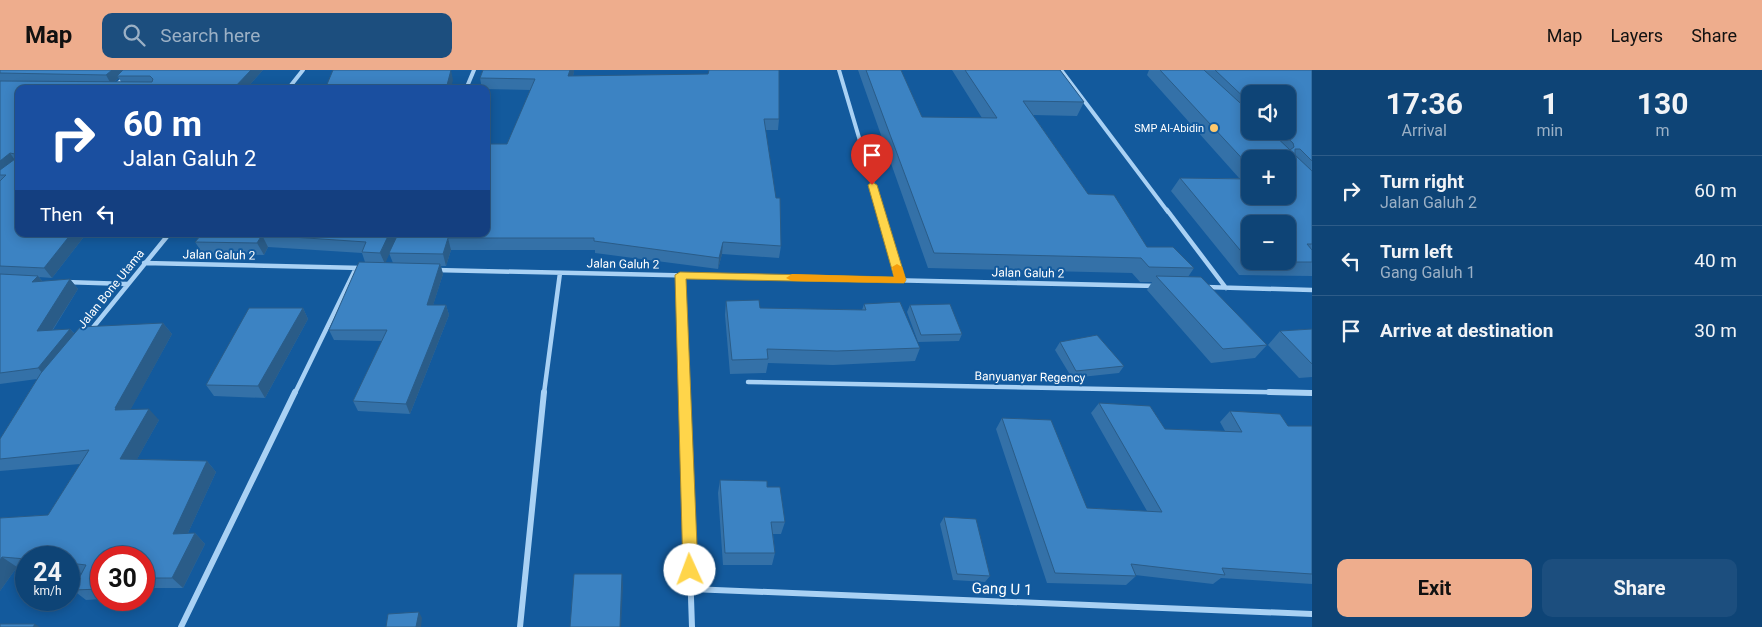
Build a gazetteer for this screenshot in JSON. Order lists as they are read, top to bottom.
{
  "streets": {
    "street": [
      "Jalan Galuh 2",
      "Jalan Bone Utama",
      "Banyuanyar Regency",
      "Gang U 1"
    ]
  },
  "crossings": [
    ["Jalan Galuh 2", "Jalan Bone Utama"]
  ],
  "places": ["SMP Al-Abidin"],
  "page": {
    "header": "Map",
    "search": "Search here",
    "nav": ["Map", "Layers", "Share"],
    "eta": [
      "17:36",
      "Arrival",
      "1",
      "min",
      "130",
      "m"
    ],
    "map_buttons": ["+", "−"],
    "turn": ["60 m", "Jalan Galuh 2"],
    "list": [
      {
        "name": "Turn right",
        "note": "Jalan Galuh 2",
        "value": "60 m"
      },
      {
        "name": "Turn left",
        "note": "Gang Galuh 1",
        "value": "40 m"
      },
      {
        "name": "Arrive at destination",
        "value": "30 m"
      }
    ],
    "then": "Then",
    "speed": "24 km/h",
    "limit": "30",
    "buttons": ["Exit", "Share"]
  }
}
